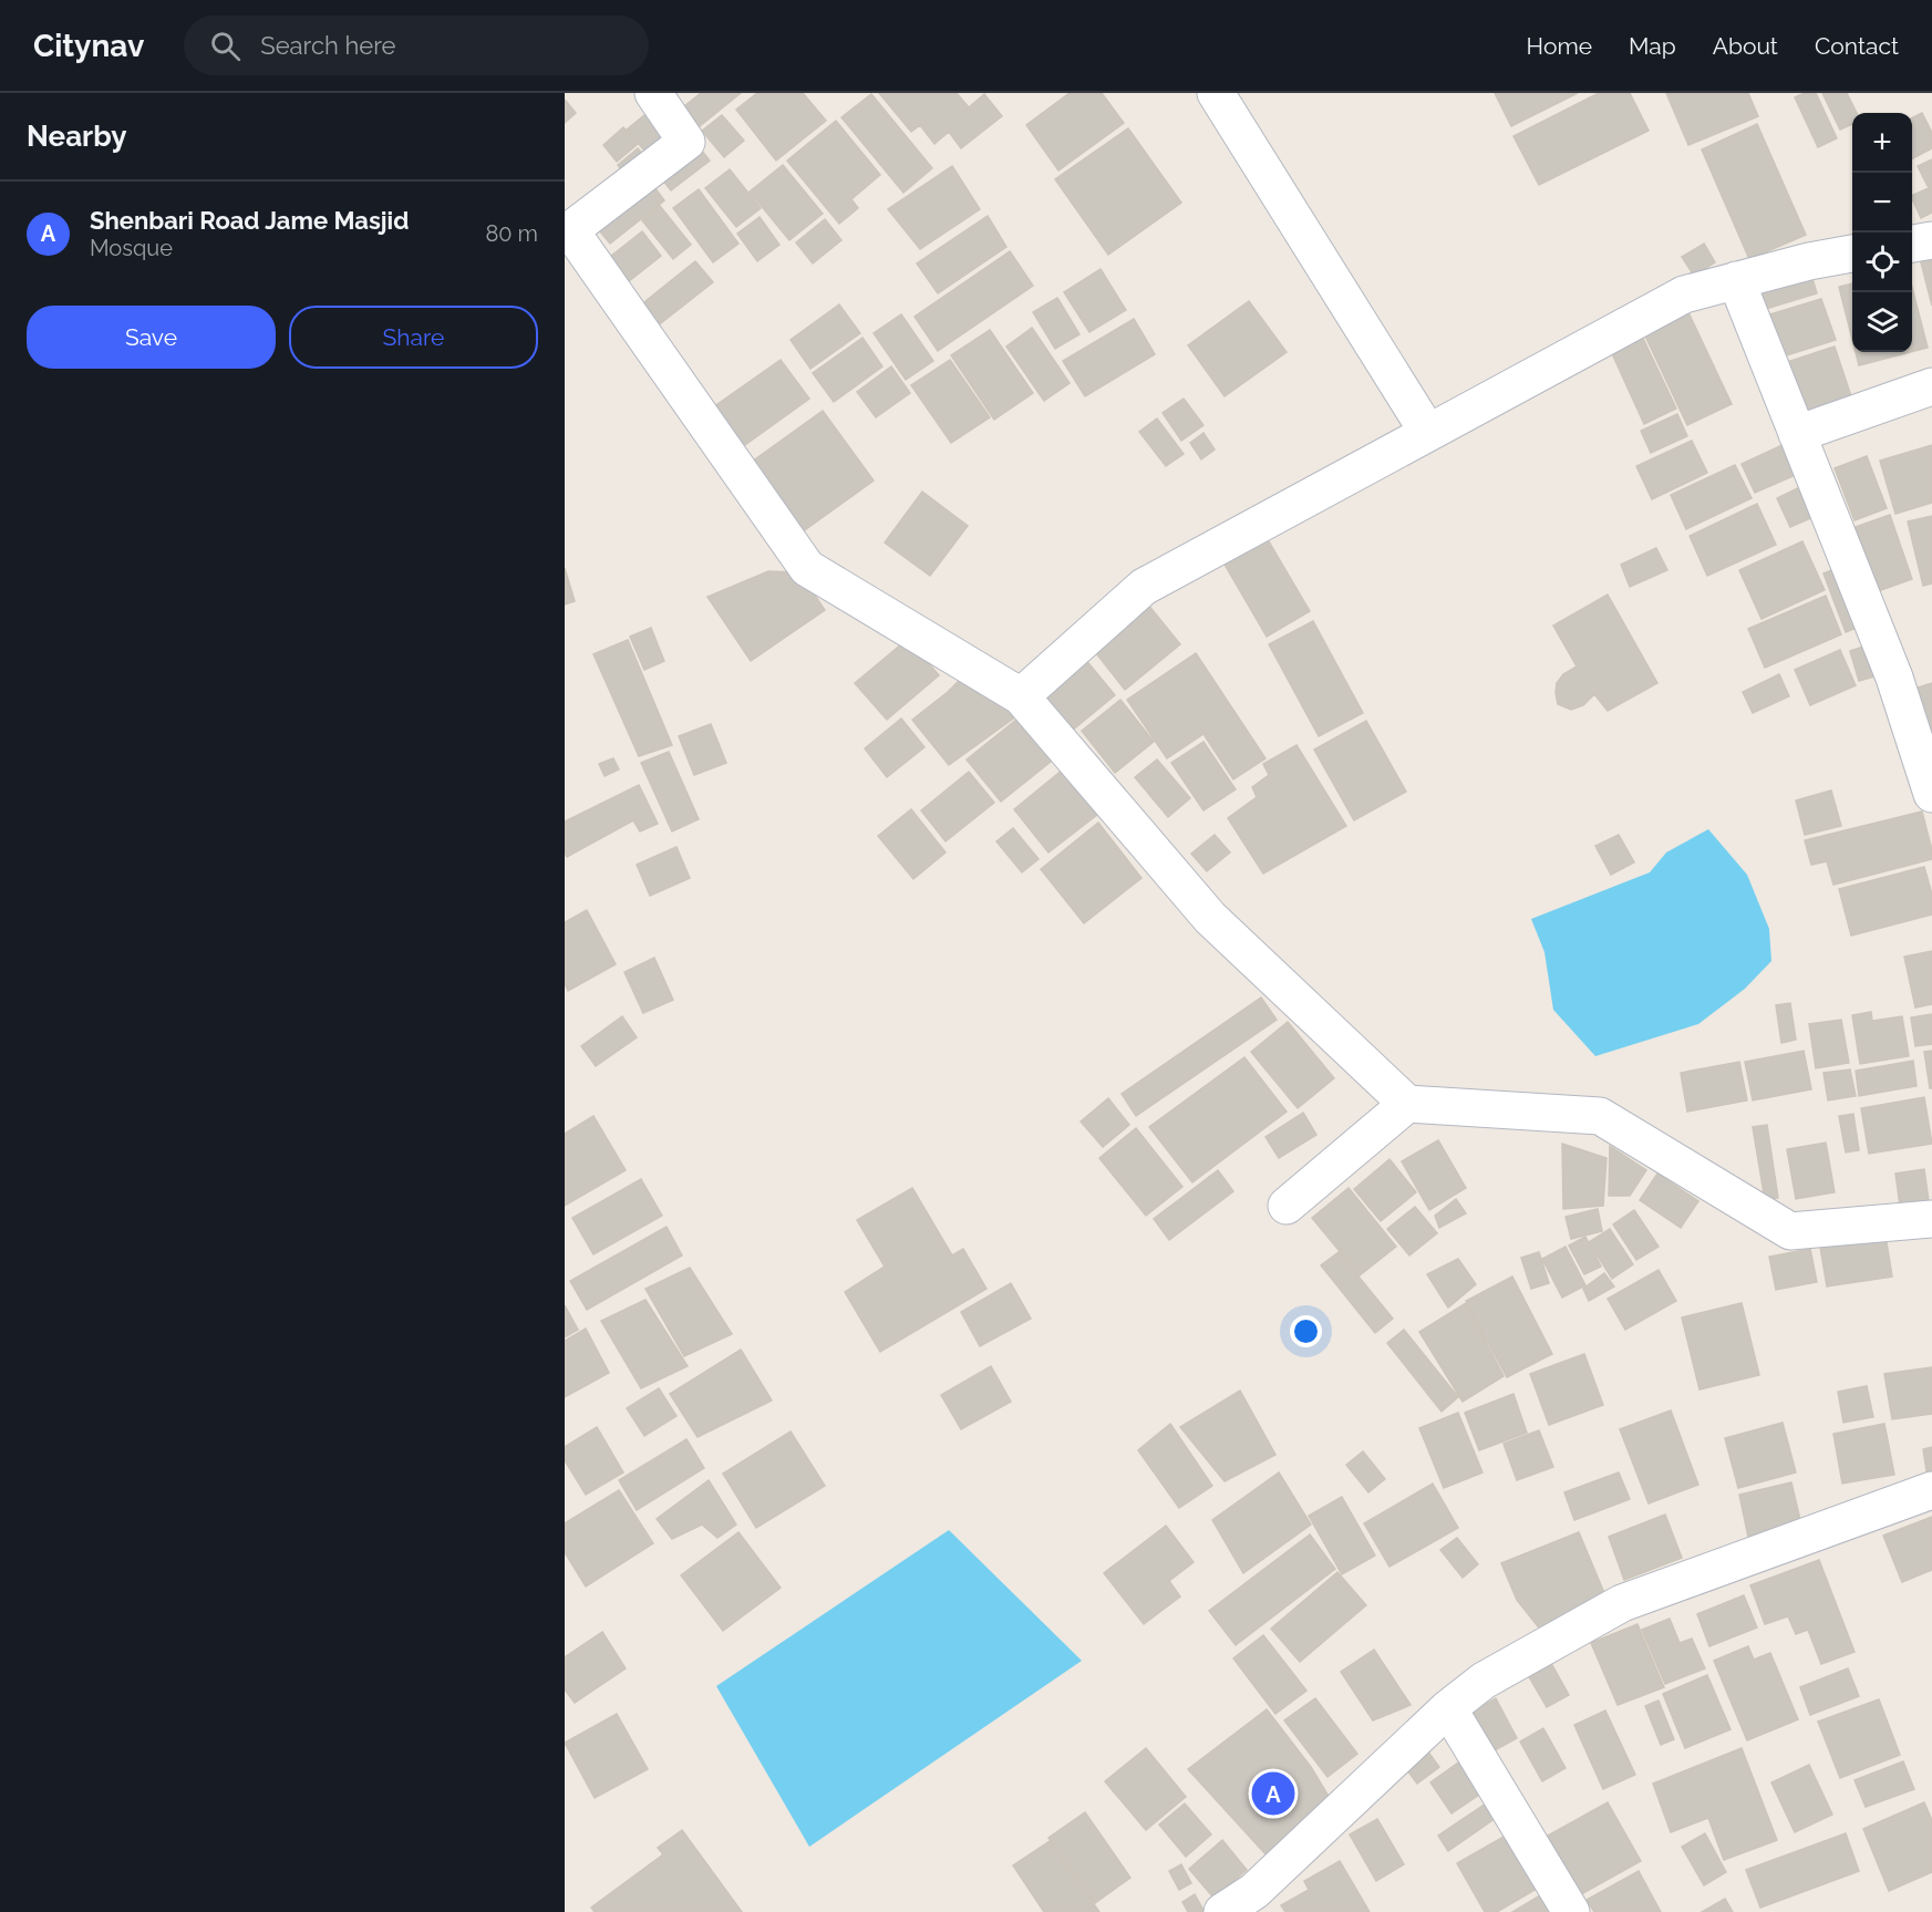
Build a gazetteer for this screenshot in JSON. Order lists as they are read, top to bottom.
{
  "page": {
    "header": "Citynav",
    "search": "Search here",
    "nav": [
      "Home",
      "Map",
      "About",
      "Contact"
    ],
    "heading": "Nearby",
    "map_buttons": ["+", "−"],
    "list": [
      {
        "mark": "A",
        "name": "Shenbari Road Jame Masjid",
        "note": "Mosque",
        "value": "80 m"
      }
    ],
    "buttons": ["Save", "Share"],
    "pins": "A"
  }
}
